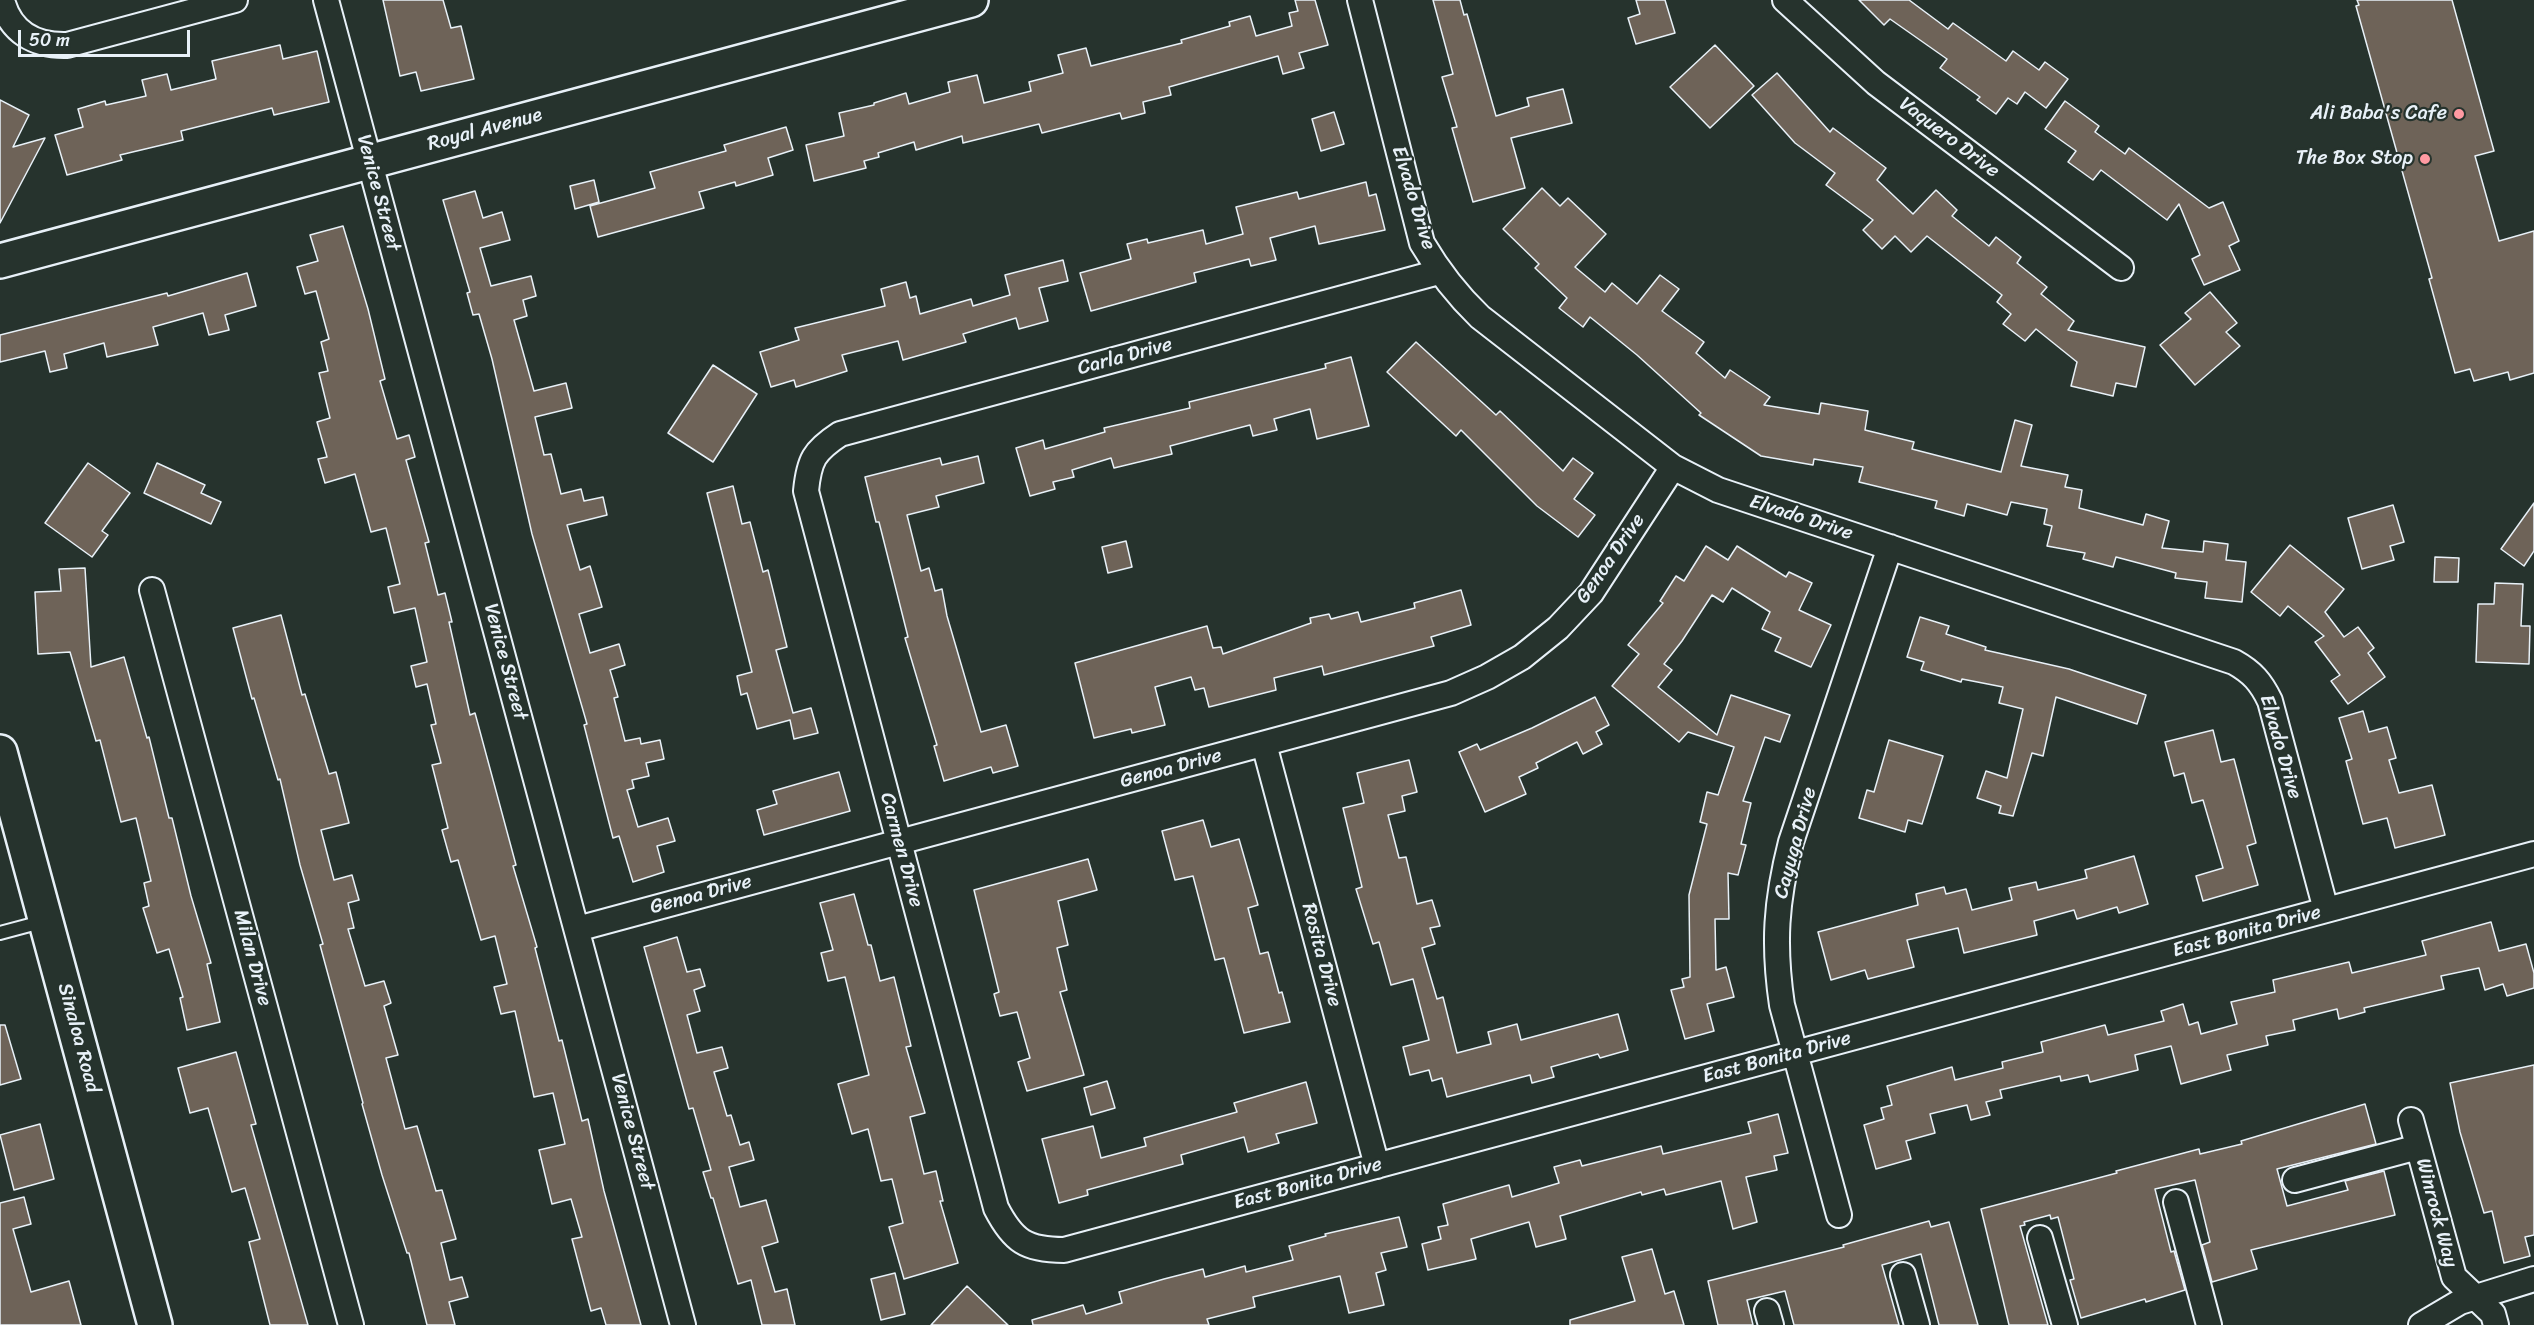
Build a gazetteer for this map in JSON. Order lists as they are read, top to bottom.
{
  "streets": {
    "main road": ["Royal Avenue", "Sinaloa Road"],
    "street": [
      "Vaquero Drive",
      "Venice Street",
      "Elvado Drive",
      "Carla Drive",
      "Genoa Drive",
      "Cayuga Drive",
      "Carmen Drive",
      "East Bonita Drive",
      "Rosita Drive",
      "Milan Drive",
      "Winrock Way"
    ]
  },
  "crossings": [
    ["Royal Avenue", "Venice Street"],
    ["Venice Street", "Genoa Drive"],
    ["Elvado Drive", "Carla Drive"],
    ["Elvado Drive", "Genoa Drive"],
    ["Elvado Drive", "Cayuga Drive"],
    ["Elvado Drive", "East Bonita Drive"],
    ["Carla Drive", "Carmen Drive"],
    ["Genoa Drive", "Carmen Drive"],
    ["Genoa Drive", "Rosita Drive"],
    ["Cayuga Drive", "East Bonita Drive"],
    ["Carmen Drive", "East Bonita Drive"],
    ["East Bonita Drive", "Rosita Drive"]
  ],
  "places": ["Ali Baba's Cafe", "The Box Stop"],
  "scale_bar": "50 m"
}
